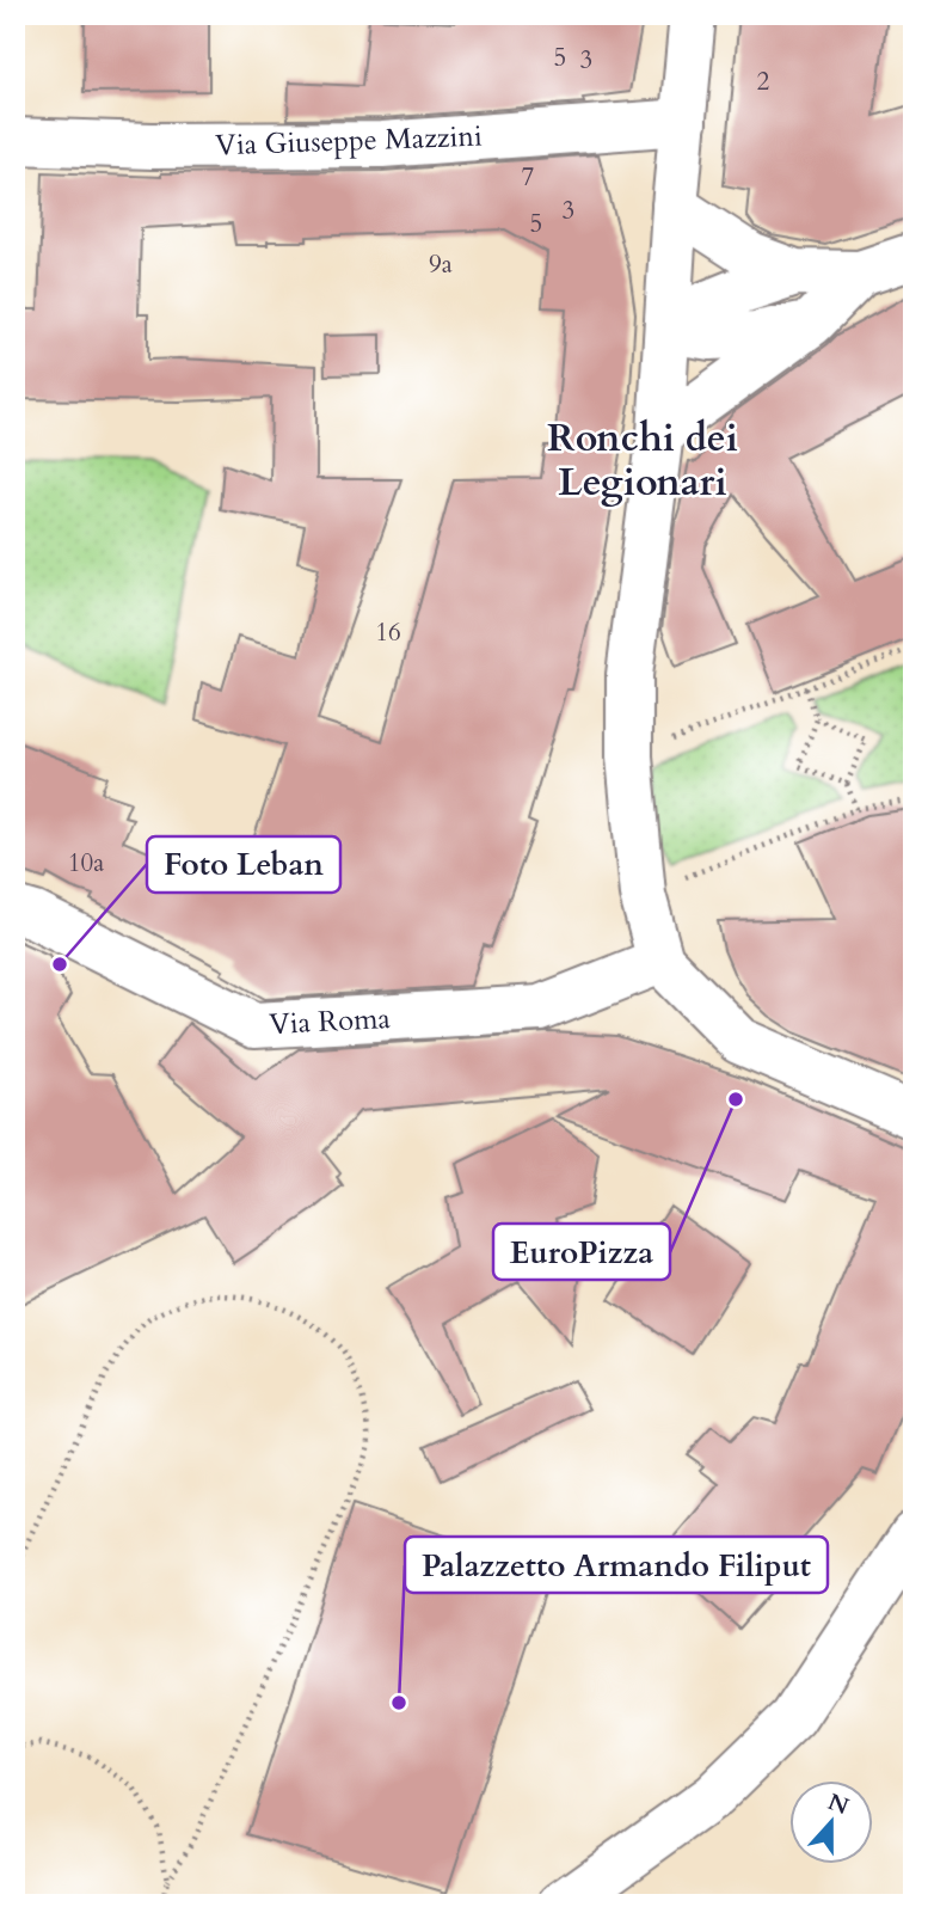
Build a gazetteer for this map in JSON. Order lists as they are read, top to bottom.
{
  "streets": {
    "street": ["Via Giuseppe Mazzini", "Via Roma"]
  },
  "districts": ["Ronchi dei Legionari"],
  "places": ["Foto Leban", "EuroPizza", "Palazzetto Armando Filiput"],
  "house_numbers": [
    "5",
    "3",
    "2",
    "7",
    "3",
    "5",
    "9a",
    "16",
    "10a"
  ],
  "north": "top"
}
